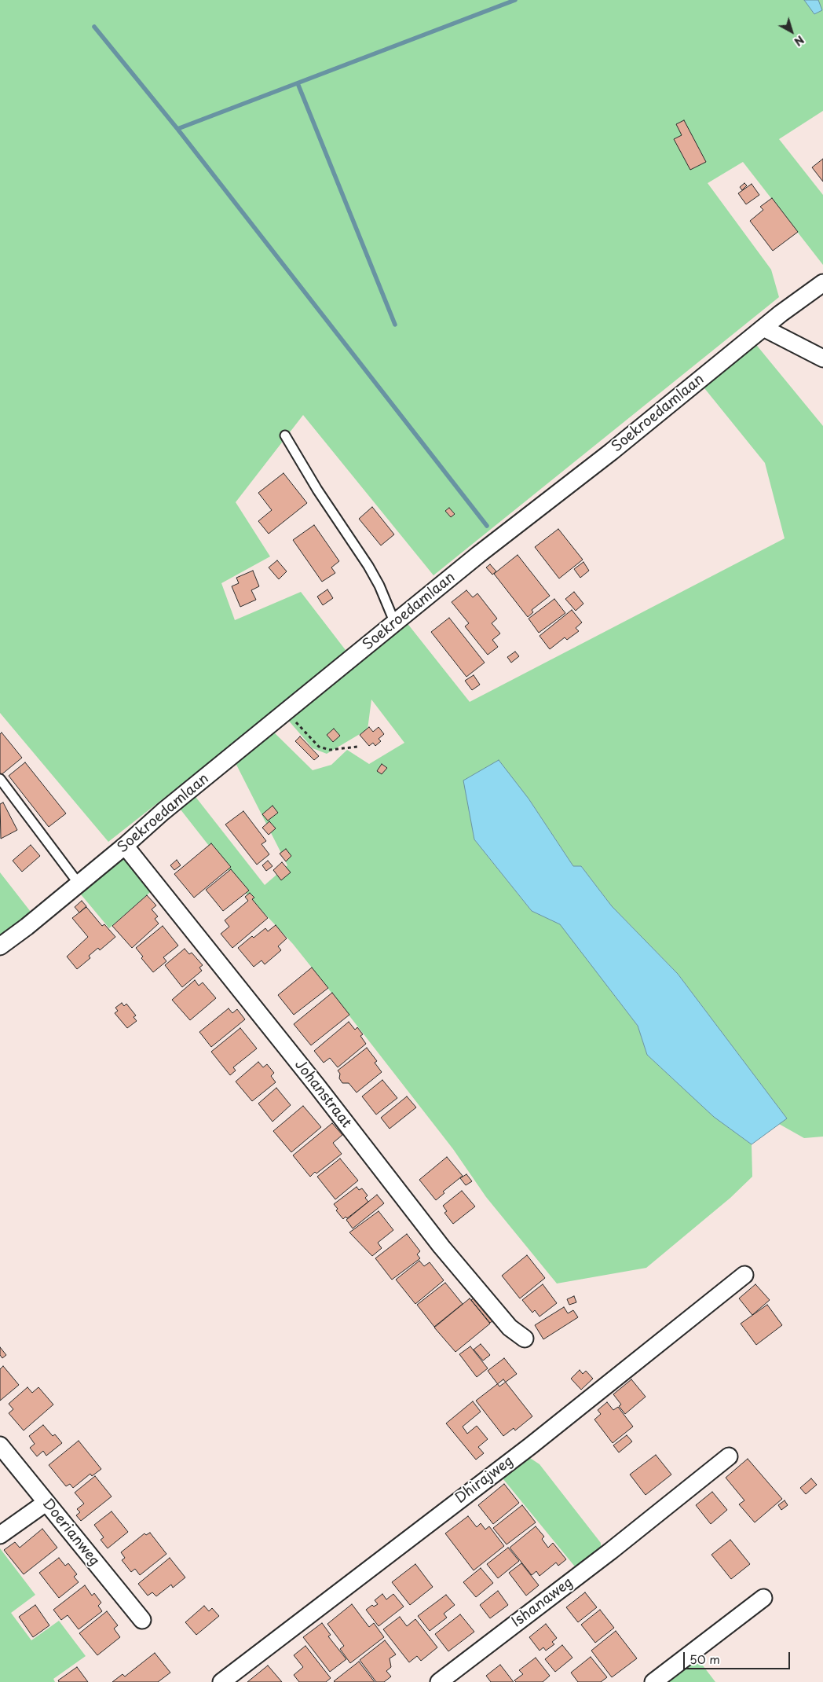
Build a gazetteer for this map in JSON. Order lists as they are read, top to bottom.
{
  "streets": {
    "street": [
      "Soekroedamlaan",
      "Johanstraat",
      "Dhirajweg",
      "Doerianweg",
      "Ishanaweg"
    ]
  },
  "crossings": [
    ["Soekroedamlaan", "Johanstraat"]
  ],
  "scale_bar": "50 m",
  "north": "bottom right"
}
